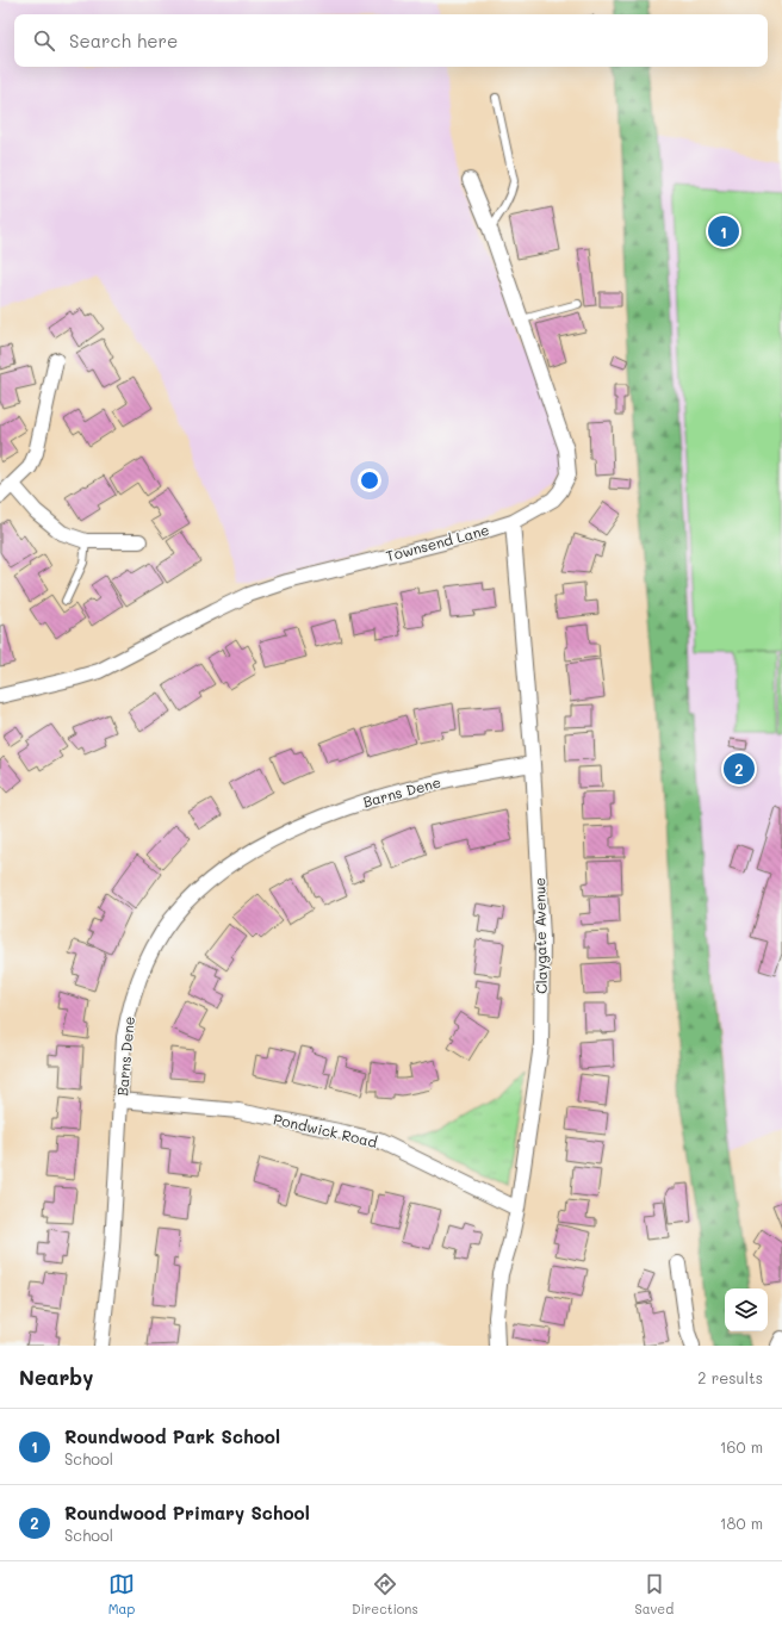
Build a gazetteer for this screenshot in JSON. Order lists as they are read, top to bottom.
{
  "streets": {
    "street": [
      "Townsend Lane",
      "Barns Dene",
      "Claygate Avenue",
      "Pondwick Road"
    ]
  },
  "crossings": [
    ["Townsend Lane", "Claygate Avenue"],
    ["Barns Dene", "Claygate Avenue"],
    ["Barns Dene", "Pondwick Road"],
    ["Claygate Avenue", "Pondwick Road"]
  ],
  "page": {
    "search": "Search here",
    "pins": ["1", "2"],
    "heading": ["Nearby", "2 results"],
    "list": [
      {
        "mark": "1",
        "name": "Roundwood Park School",
        "note": "School",
        "value": "160 m"
      },
      {
        "mark": "2",
        "name": "Roundwood Primary School",
        "note": "School",
        "value": "180 m"
      }
    ],
    "nav": ["Map", "Directions", "Saved"]
  }
}
